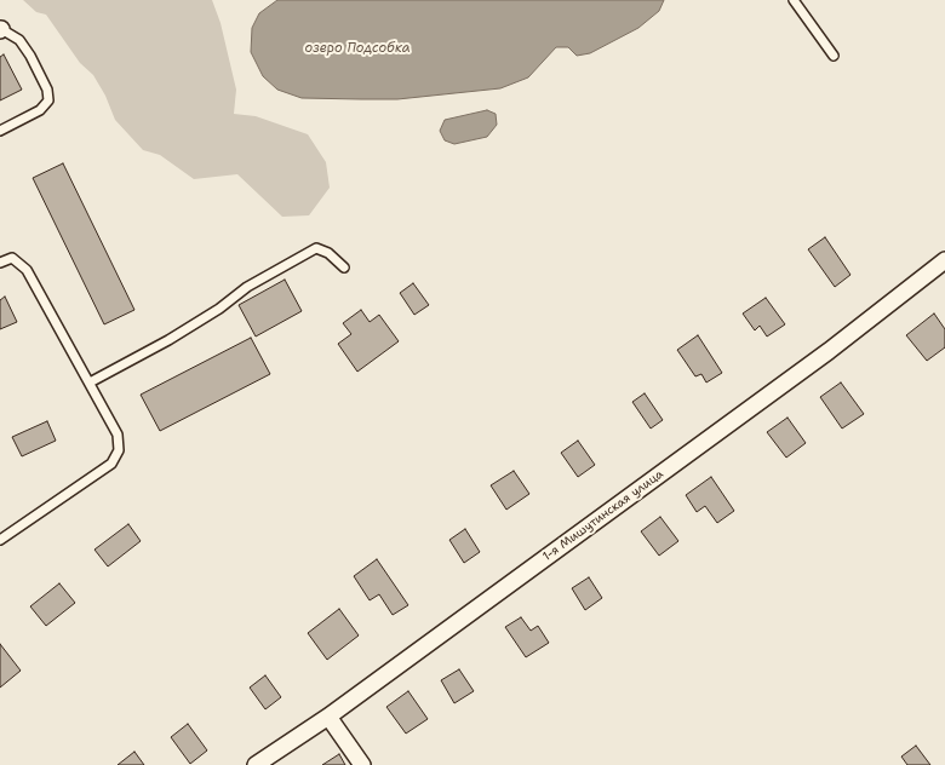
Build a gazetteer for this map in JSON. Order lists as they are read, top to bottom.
{
  "streets": {
    "street": ["1-я Мишутинская улица"]
  },
  "water": ["озеро Подсобка"]
}
